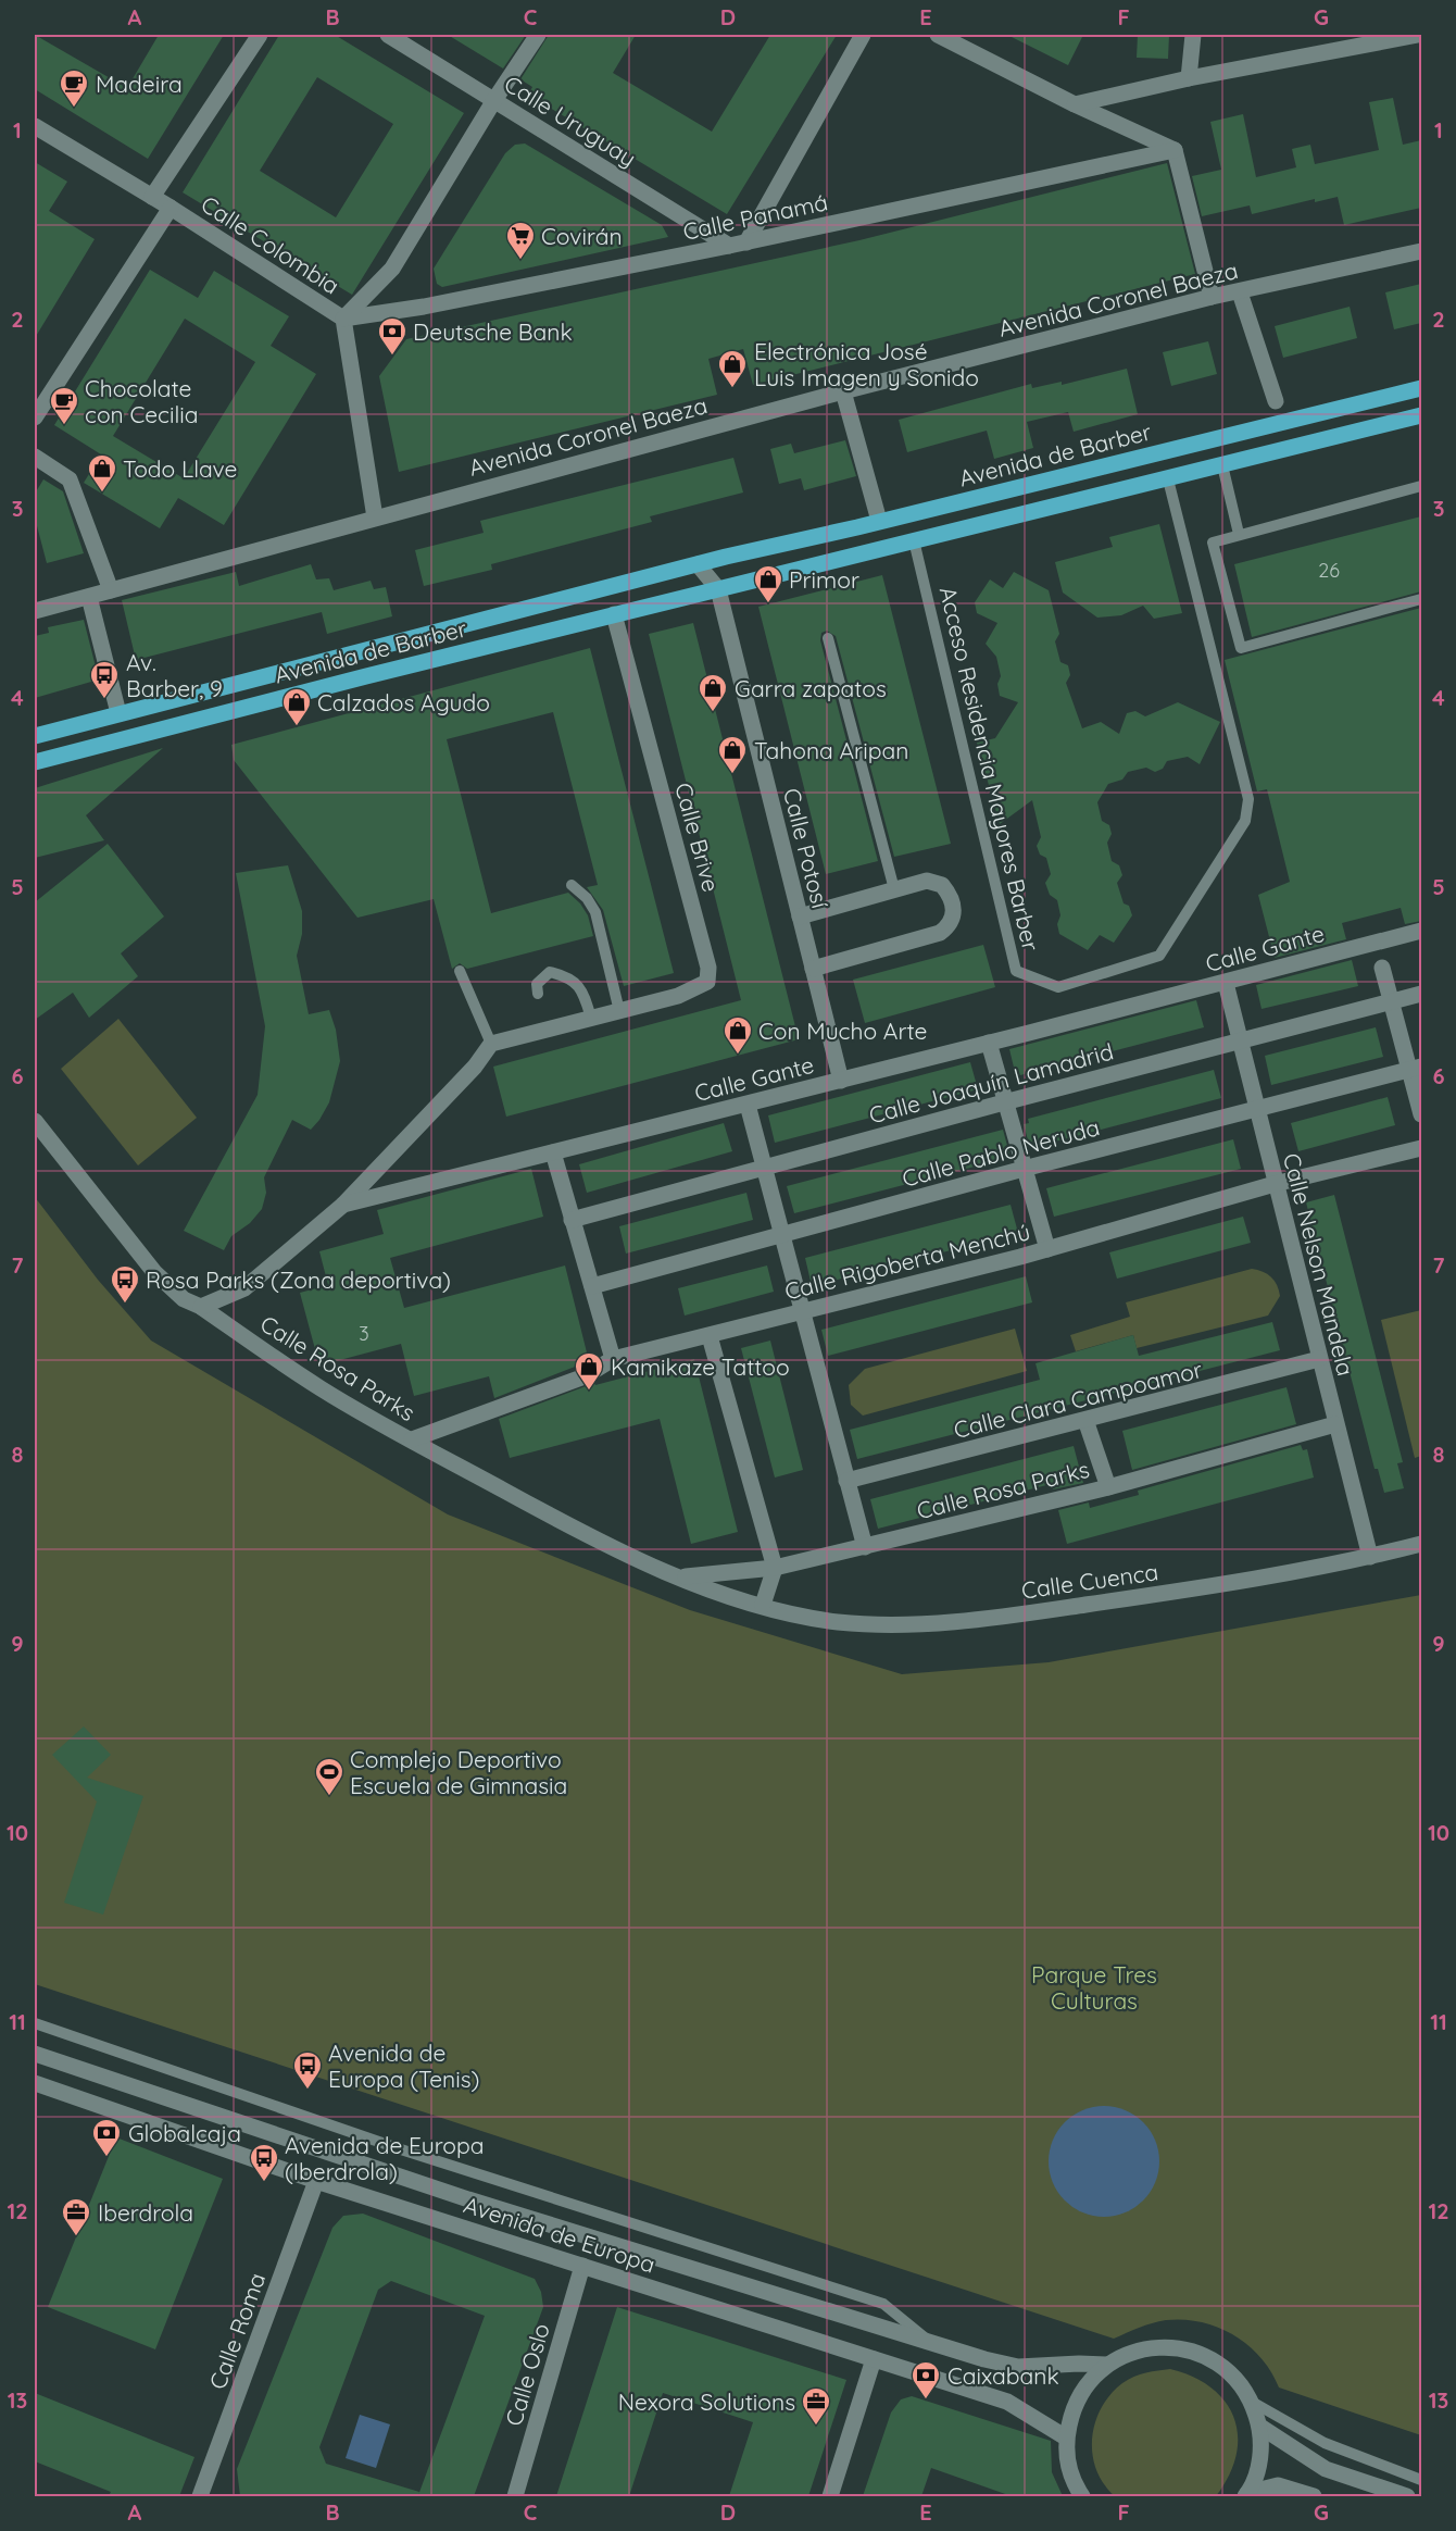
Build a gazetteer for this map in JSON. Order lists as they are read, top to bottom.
{
  "streets": {
    "main road": ["Avenida de Barber"],
    "street": [
      "Calle Uruguay",
      "Calle Panamá",
      "Calle Colombia",
      "Avenida Coronel Baeza",
      "Calle Brive",
      "Calle Potosí",
      "Calle Gante",
      "Calle Joaquín Lamadrid",
      "Calle Pablo Neruda",
      "Calle Rigoberta Menchú",
      "Calle Nelson Mandela",
      "Calle Rosa Parks",
      "Calle Clara Campoamor",
      "Calle Cuenca",
      "Avenida de Europa",
      "Calle Roma",
      "Calle Oslo"
    ],
    "lane": ["Acceso Residencia Mayores Barber"]
  },
  "crossings": [
    ["Calle Uruguay", "Calle Panamá"],
    ["Calle Panamá", "Calle Colombia"],
    ["Calle Colombia", "Avenida Coronel Baeza"],
    ["Avenida de Barber", "Acceso Residencia Mayores Barber"],
    ["Avenida de Barber", "Calle Brive"],
    ["Avenida de Barber", "Calle Potosí"],
    ["Calle Potosí", "Calle Gante"],
    ["Calle Gante", "Calle Nelson Mandela"],
    ["Calle Gante", "Calle Rosa Parks"],
    ["Calle Joaquín Lamadrid", "Calle Nelson Mandela"],
    ["Calle Pablo Neruda", "Calle Nelson Mandela"],
    ["Calle Rigoberta Menchú", "Calle Nelson Mandela"],
    ["Calle Rigoberta Menchú", "Calle Rosa Parks"],
    ["Calle Nelson Mandela", "Calle Rosa Parks"],
    ["Calle Nelson Mandela", "Calle Clara Campoamor"],
    ["Calle Nelson Mandela", "Calle Cuenca"],
    ["Calle Rosa Parks", "Calle Cuenca"],
    ["Avenida de Europa", "Calle Roma"],
    ["Avenida de Europa", "Calle Oslo"]
  ],
  "parks": ["Parque Tres Culturas"],
  "places": {
    "cafe": ["Madeira", "Chocolate con Cecilia"],
    "supermarket": ["Covirán"],
    "bank": ["Deutsche Bank", "Globalcaja", "Caixabank"],
    "shop": [
      "Electrónica José Luis Imagen y Sonido",
      "Todo Llave",
      "Primor",
      "Garra zapatos",
      "Calzados Agudo",
      "Tahona Aripan",
      "Con Mucho Arte",
      "Kamikaze Tattoo"
    ],
    "bus stop": [
      "Av. Barber, 9",
      "Rosa Parks (Zona deportiva)",
      "Avenida de Europa (Tenis)",
      "Avenida de Europa (Iberdrola)"
    ],
    "sports": ["Complejo Deportivo Escuela de Gimnasia"],
    "office": ["Iberdrola", "Nexora Solutions"]
  },
  "house_numbers": ["26", "3"],
  "grid": {
    "columns": [
      "A",
      "B",
      "C",
      "D",
      "E",
      "F",
      "G"
    ],
    "rows": [
      "1",
      "2",
      "3",
      "4",
      "5",
      "6",
      "7",
      "8",
      "9",
      "10",
      "11",
      "12",
      "13"
    ]
  }
}
